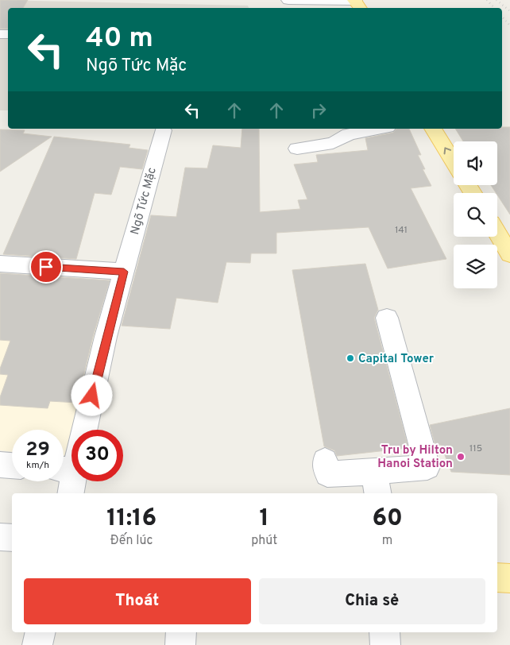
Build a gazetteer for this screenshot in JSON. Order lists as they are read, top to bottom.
{
  "streets": {
    "street": ["Ngõ Tức Mặc"]
  },
  "places": ["Capital Tower", "Tru by Hilton Hanoi Station"],
  "house_numbers": ["141", "115"],
  "page": {
    "turn": ["40 m", "Ngõ Tức Mặc"],
    "speed": "29 km/h",
    "limit": "30",
    "eta": [
      "11:16",
      "Đến lúc",
      "1",
      "phút",
      "60",
      "m"
    ],
    "buttons": ["Thoát", "Chia sẻ"]
  }
}
